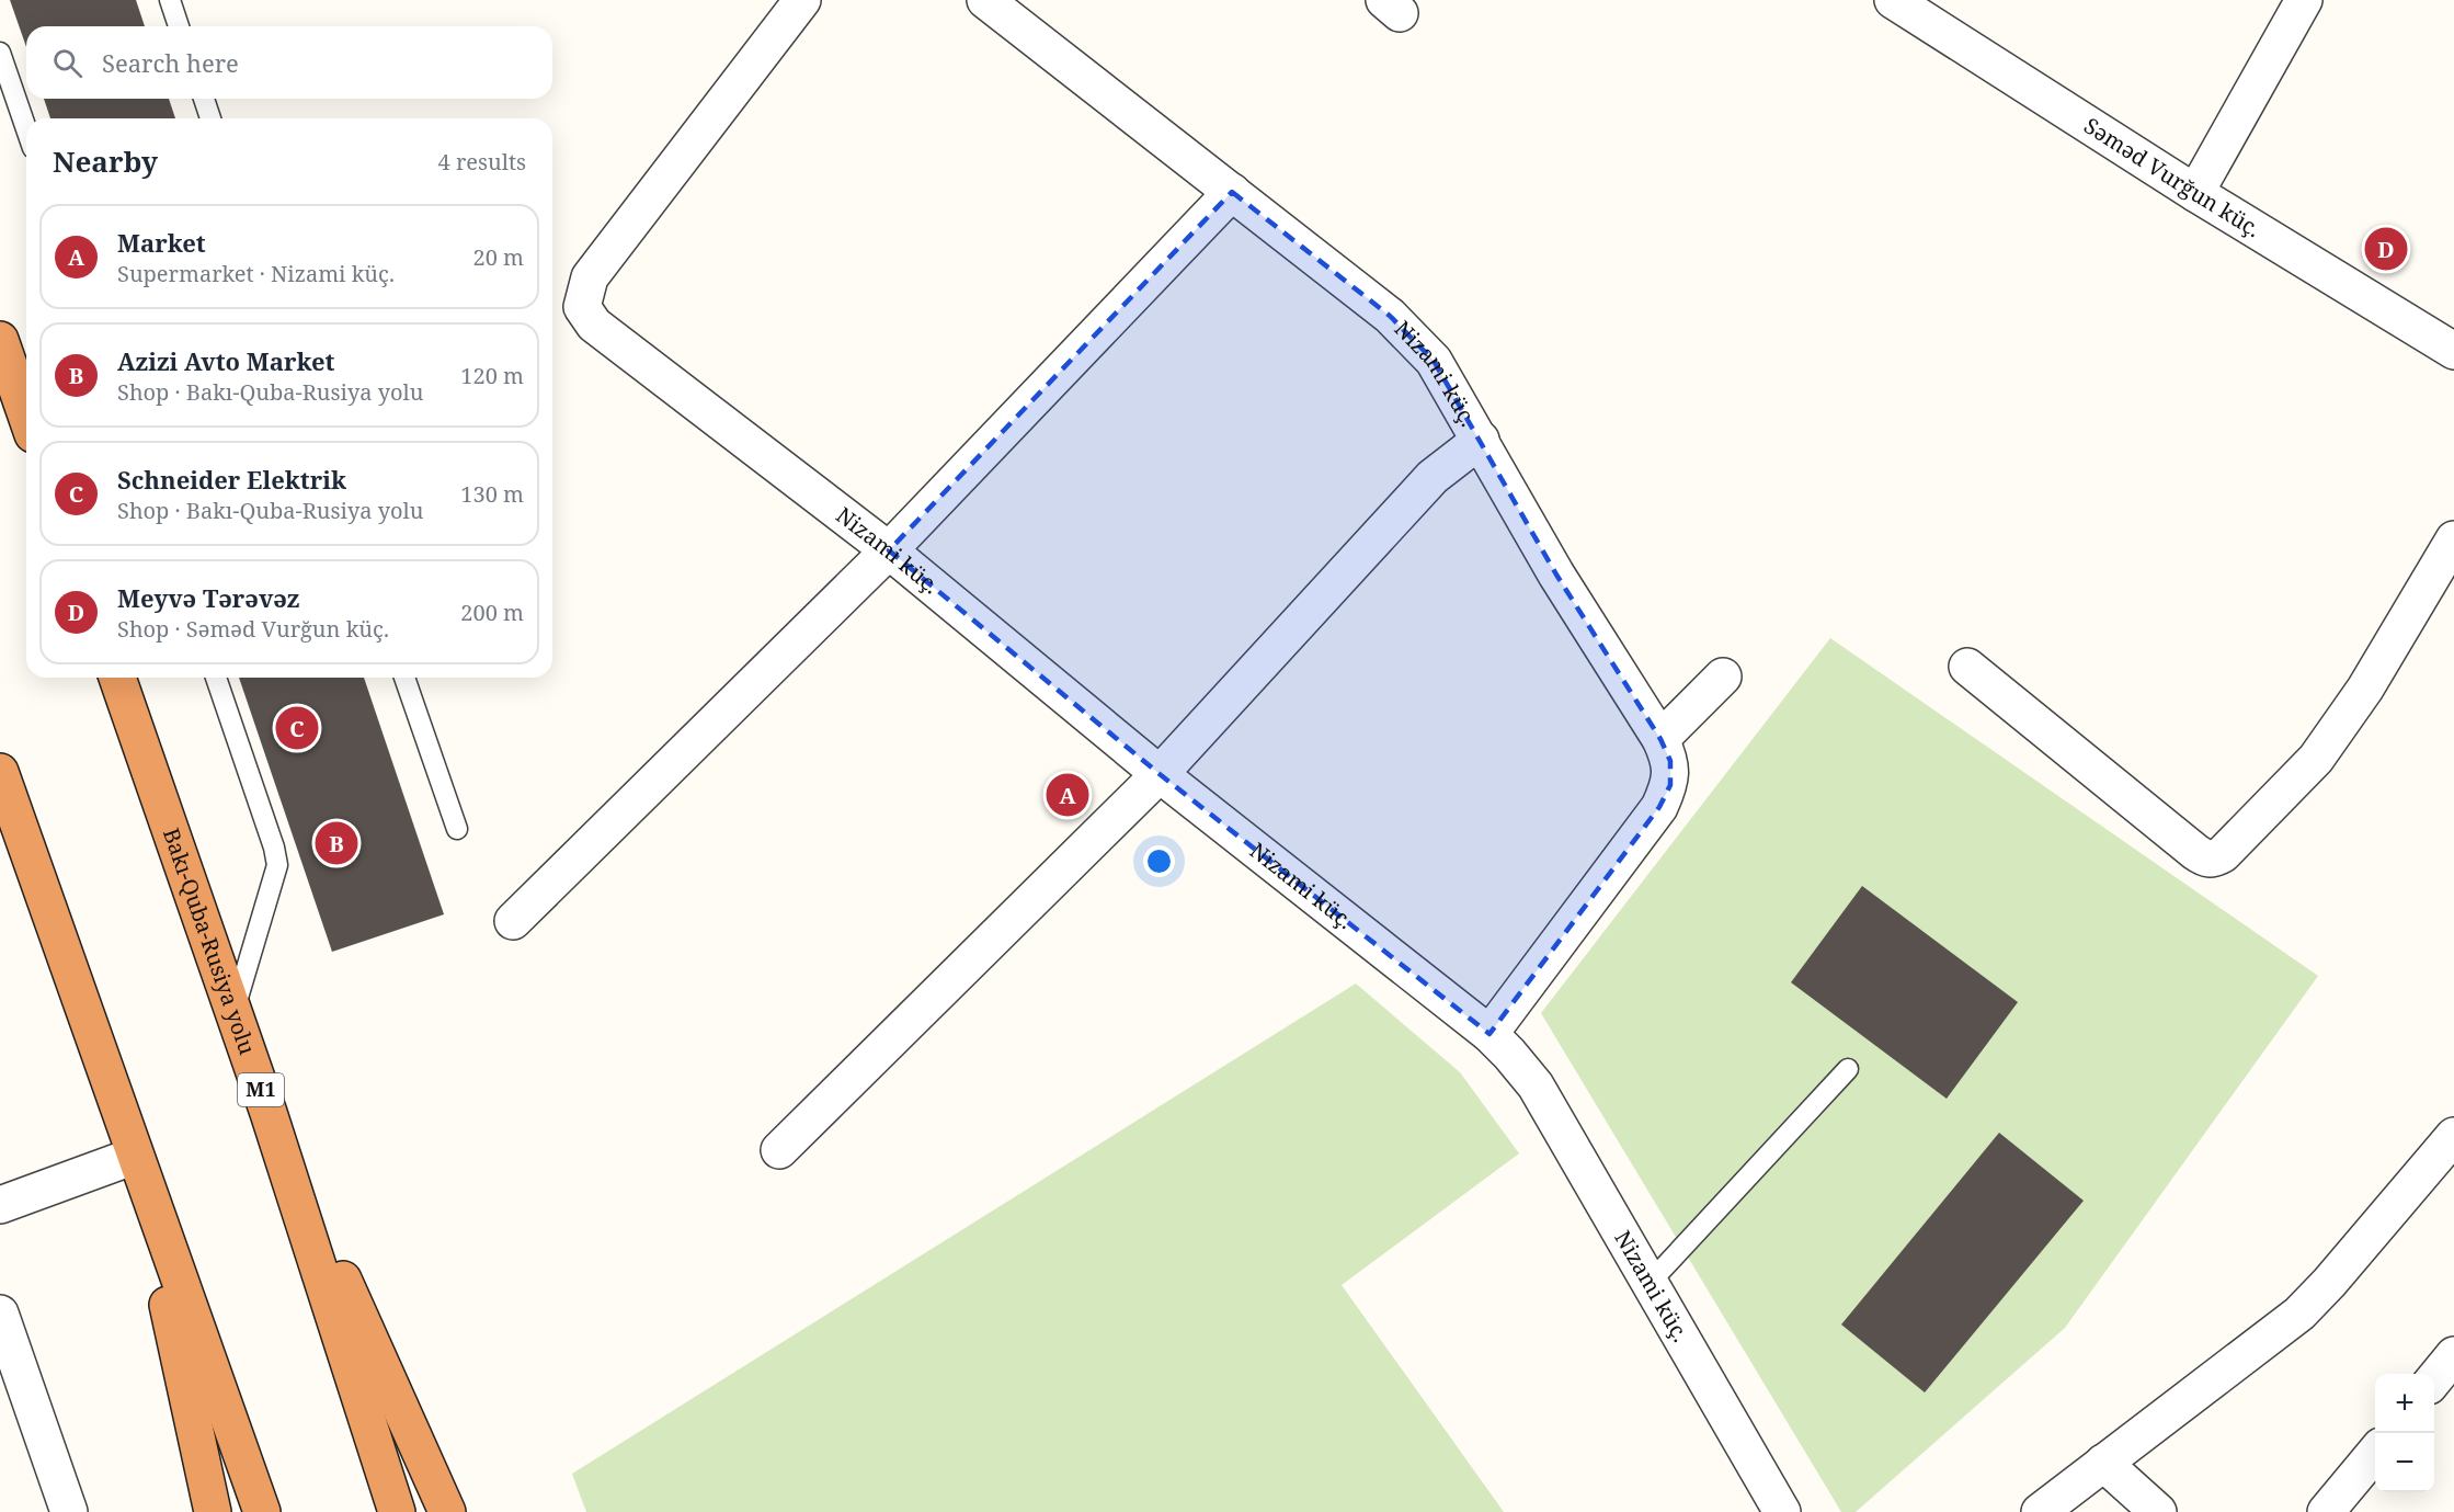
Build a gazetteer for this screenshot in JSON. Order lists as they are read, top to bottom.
{
  "streets": {
    "highway": ["Bakı-Quba-Rusiya yolu", "M1"],
    "street": ["Səməd Vurğun küç.", "Nizami küç."]
  },
  "page": {
    "search": "Search here",
    "heading": ["Nearby", "4 results"],
    "list": [
      {
        "mark": "A",
        "name": "Market",
        "note": "Supermarket · Nizami küç.",
        "value": "20 m"
      },
      {
        "mark": "B",
        "name": "Azizi Avto Market",
        "note": "Shop · Bakı-Quba-Rusiya yolu",
        "value": "120 m"
      },
      {
        "mark": "C",
        "name": "Schneider Elektrik",
        "note": "Shop · Bakı-Quba-Rusiya yolu",
        "value": "130 m"
      },
      {
        "mark": "D",
        "name": "Meyvə Tərəvəz",
        "note": "Shop · Səməd Vurğun küç.",
        "value": "200 m"
      }
    ],
    "pins": [
      "D",
      "C",
      "A",
      "B"
    ],
    "map_buttons": ["+", "−"]
  }
}
